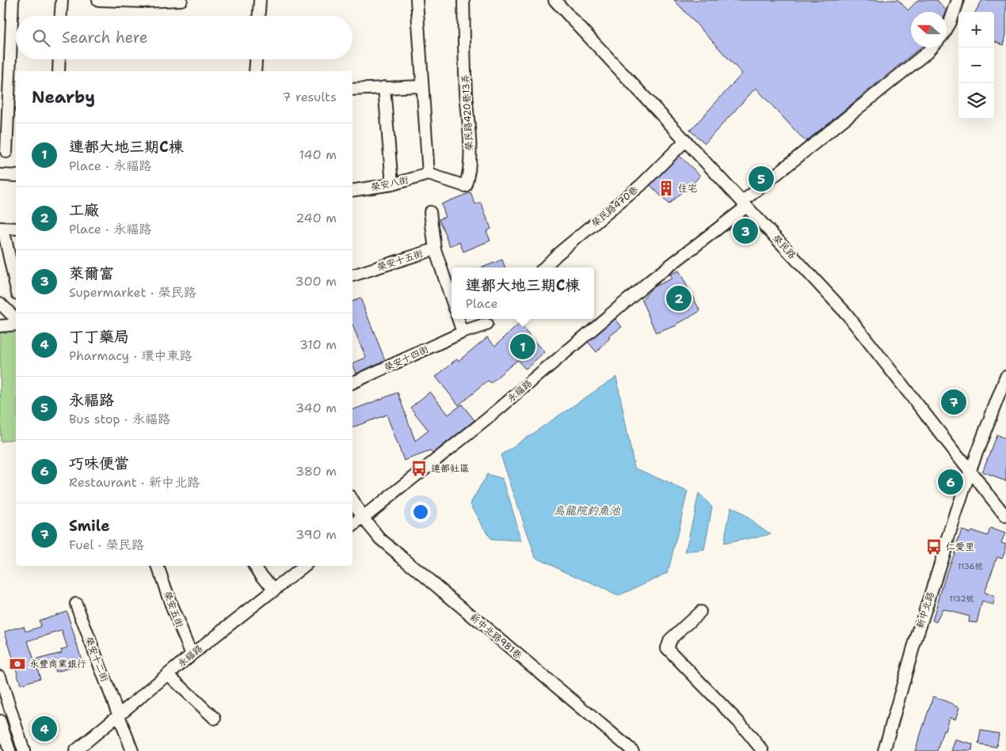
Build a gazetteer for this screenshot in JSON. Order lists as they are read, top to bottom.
{
  "streets": {
    "street": [
      "榮民路420巷13弄",
      "榮安八街",
      "榮民路470巷",
      "榮民路",
      "榮安十五街",
      "榮安十四街",
      "永福路",
      "榮安五街",
      "新中北路",
      "新中北路981巷",
      "榮安十二街"
    ]
  },
  "crossings": [
    ["榮民路420巷13弄", "榮安八街"],
    ["榮民路470巷", "榮民路"],
    ["榮民路", "永福路"],
    ["榮民路", "新中北路"],
    ["永福路", "榮安五街"],
    ["永福路", "新中北路981巷"],
    ["永福路", "榮安十二街"]
  ],
  "water": ["烏龍院釣魚池"],
  "places": {
    "building": ["住宅"],
    "bus stop": ["連都社區", "仁愛里"],
    "bank": ["永豐商業銀行"]
  },
  "house_numbers": ["1136號", "1132號"],
  "north": "left",
  "page": {
    "map_buttons": ["+", "−"],
    "search": "Search here",
    "heading": ["Nearby", "7 results"],
    "list": [
      {
        "mark": "1",
        "name": "連都大地三期C棟",
        "note": "Place · 永福路",
        "value": "140 m"
      },
      {
        "mark": "2",
        "name": "工廠",
        "note": "Place · 永福路",
        "value": "240 m"
      },
      {
        "mark": "3",
        "name": "萊爾富",
        "note": "Supermarket · 榮民路",
        "value": "300 m"
      },
      {
        "mark": "4",
        "name": "丁丁藥局",
        "note": "Pharmacy · 環中東路",
        "value": "310 m"
      },
      {
        "mark": "5",
        "name": "永福路",
        "note": "Bus stop · 永福路",
        "value": "340 m"
      },
      {
        "mark": "6",
        "name": "巧味便當",
        "note": "Restaurant · 新中北路",
        "value": "380 m"
      },
      {
        "mark": "7",
        "name": "Smile",
        "note": "Fuel · 榮民路",
        "value": "390 m"
      }
    ],
    "pins": [
      "5",
      "3",
      "2",
      "1",
      "7",
      "6",
      "4"
    ],
    "popup": ["連都大地三期C棟", "Place"]
  }
}
